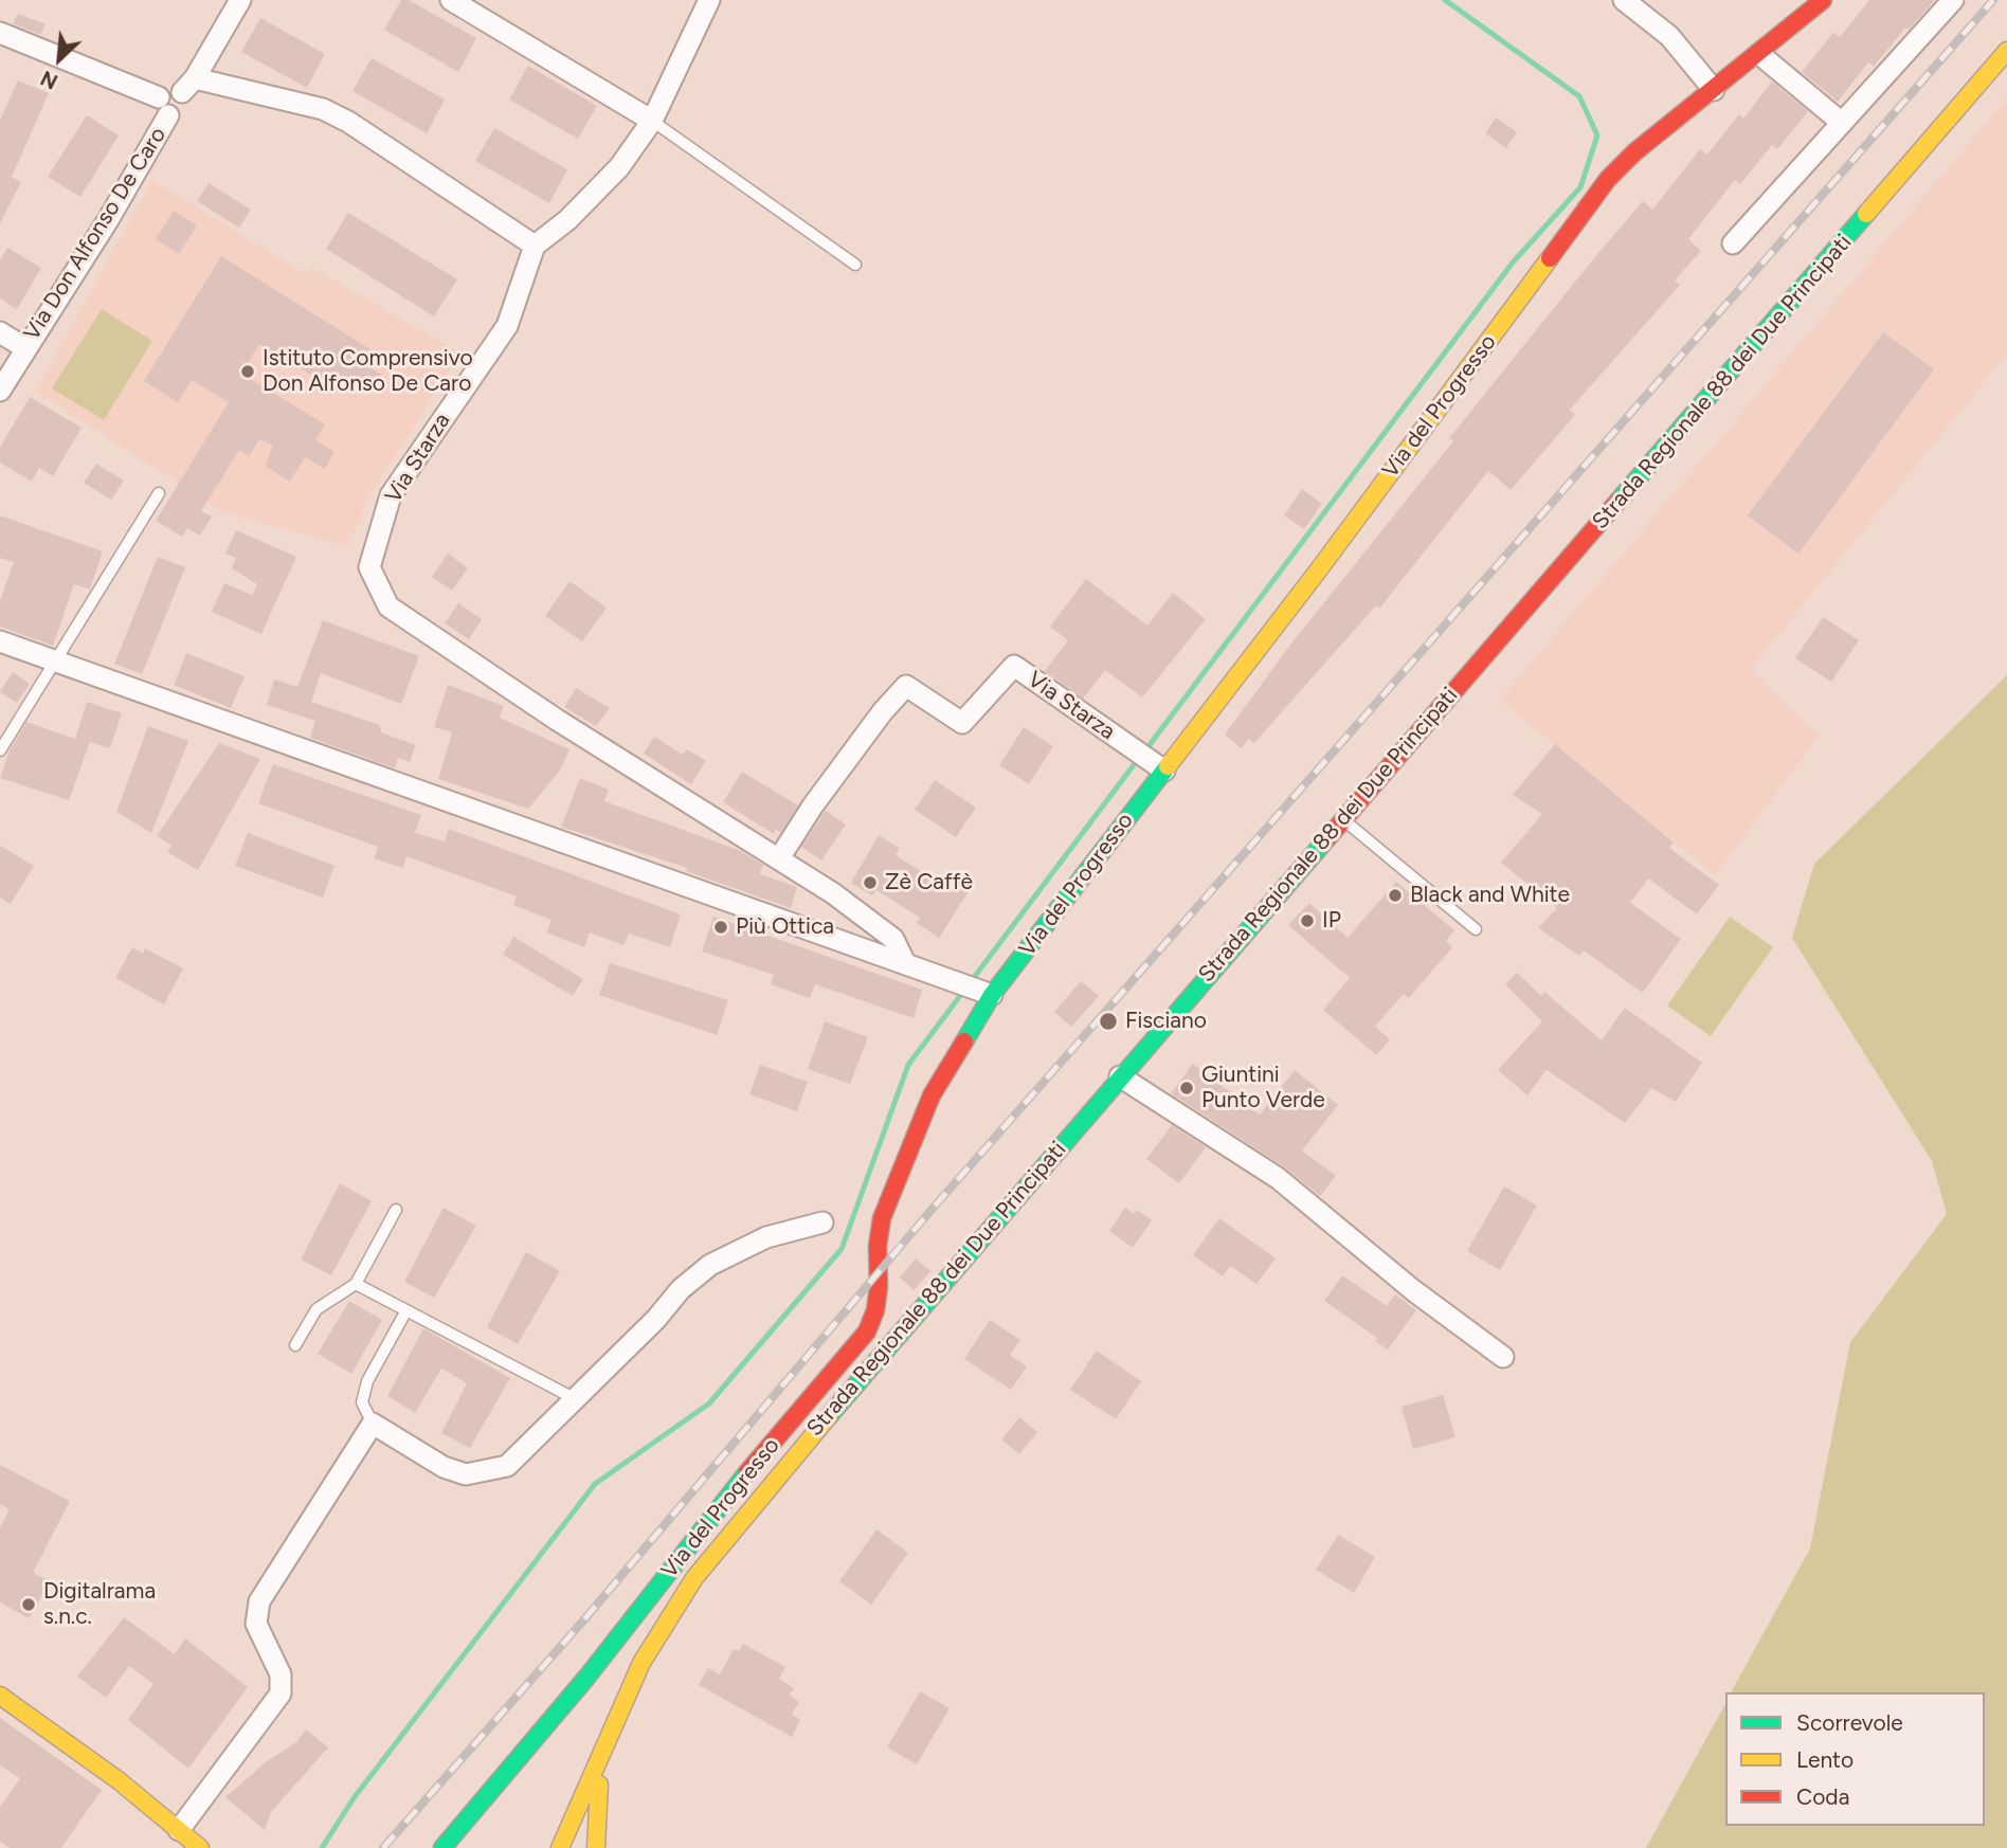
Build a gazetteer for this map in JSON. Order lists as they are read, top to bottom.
{
  "streets": {
    "street": [
      "Via Don Alfonso De Caro",
      "Strada Regionale 88 dei Due Principati",
      "Via del Progresso",
      "Via Starza"
    ]
  },
  "crossings": [
    ["Via del Progresso", "Via Starza"]
  ],
  "places": [
    "Istituto Comprensivo Don Alfonso De Caro",
    "Zè Caffè",
    "Black and White",
    "IP",
    "Più Ottica",
    "Fisciano",
    "Giuntini Punto Verde",
    "Digitalrama s.n.c."
  ],
  "legend": ["Scorrevole", "Lento", "Coda"],
  "north": "bottom left"
}
